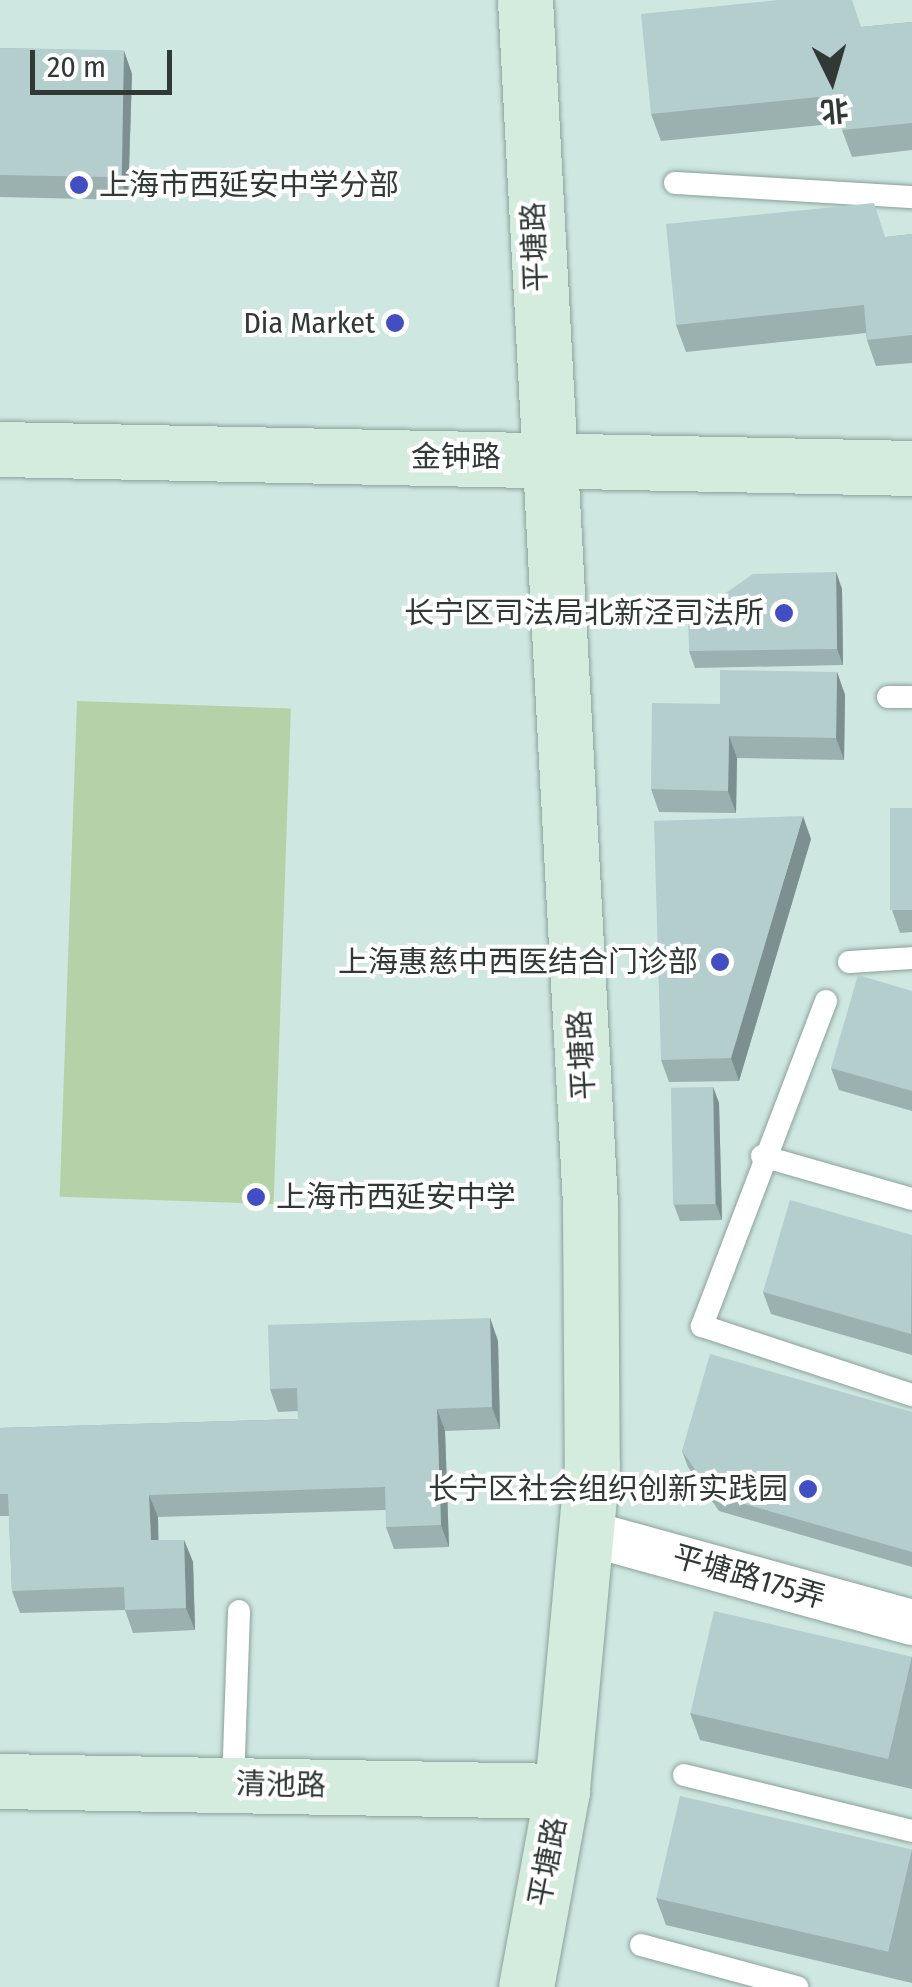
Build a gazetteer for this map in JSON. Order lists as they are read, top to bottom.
{
  "streets": {
    "street": [
      "平塘路",
      "金钟路",
      "平塘路175弄",
      "清池路"
    ]
  },
  "crossings": [
    ["平塘路", "金钟路"],
    ["平塘路", "平塘路175弄"],
    ["平塘路", "清池路"]
  ],
  "places": [
    "上海市西延安中学分部",
    "Dia Market",
    "长宁区司法局北新泾司法所",
    "上海惠慈中西医结合门诊部",
    "上海市西延安中学",
    "长宁区社会组织创新实践园"
  ],
  "scale_bar": "20 m",
  "north": "bottom"
}
